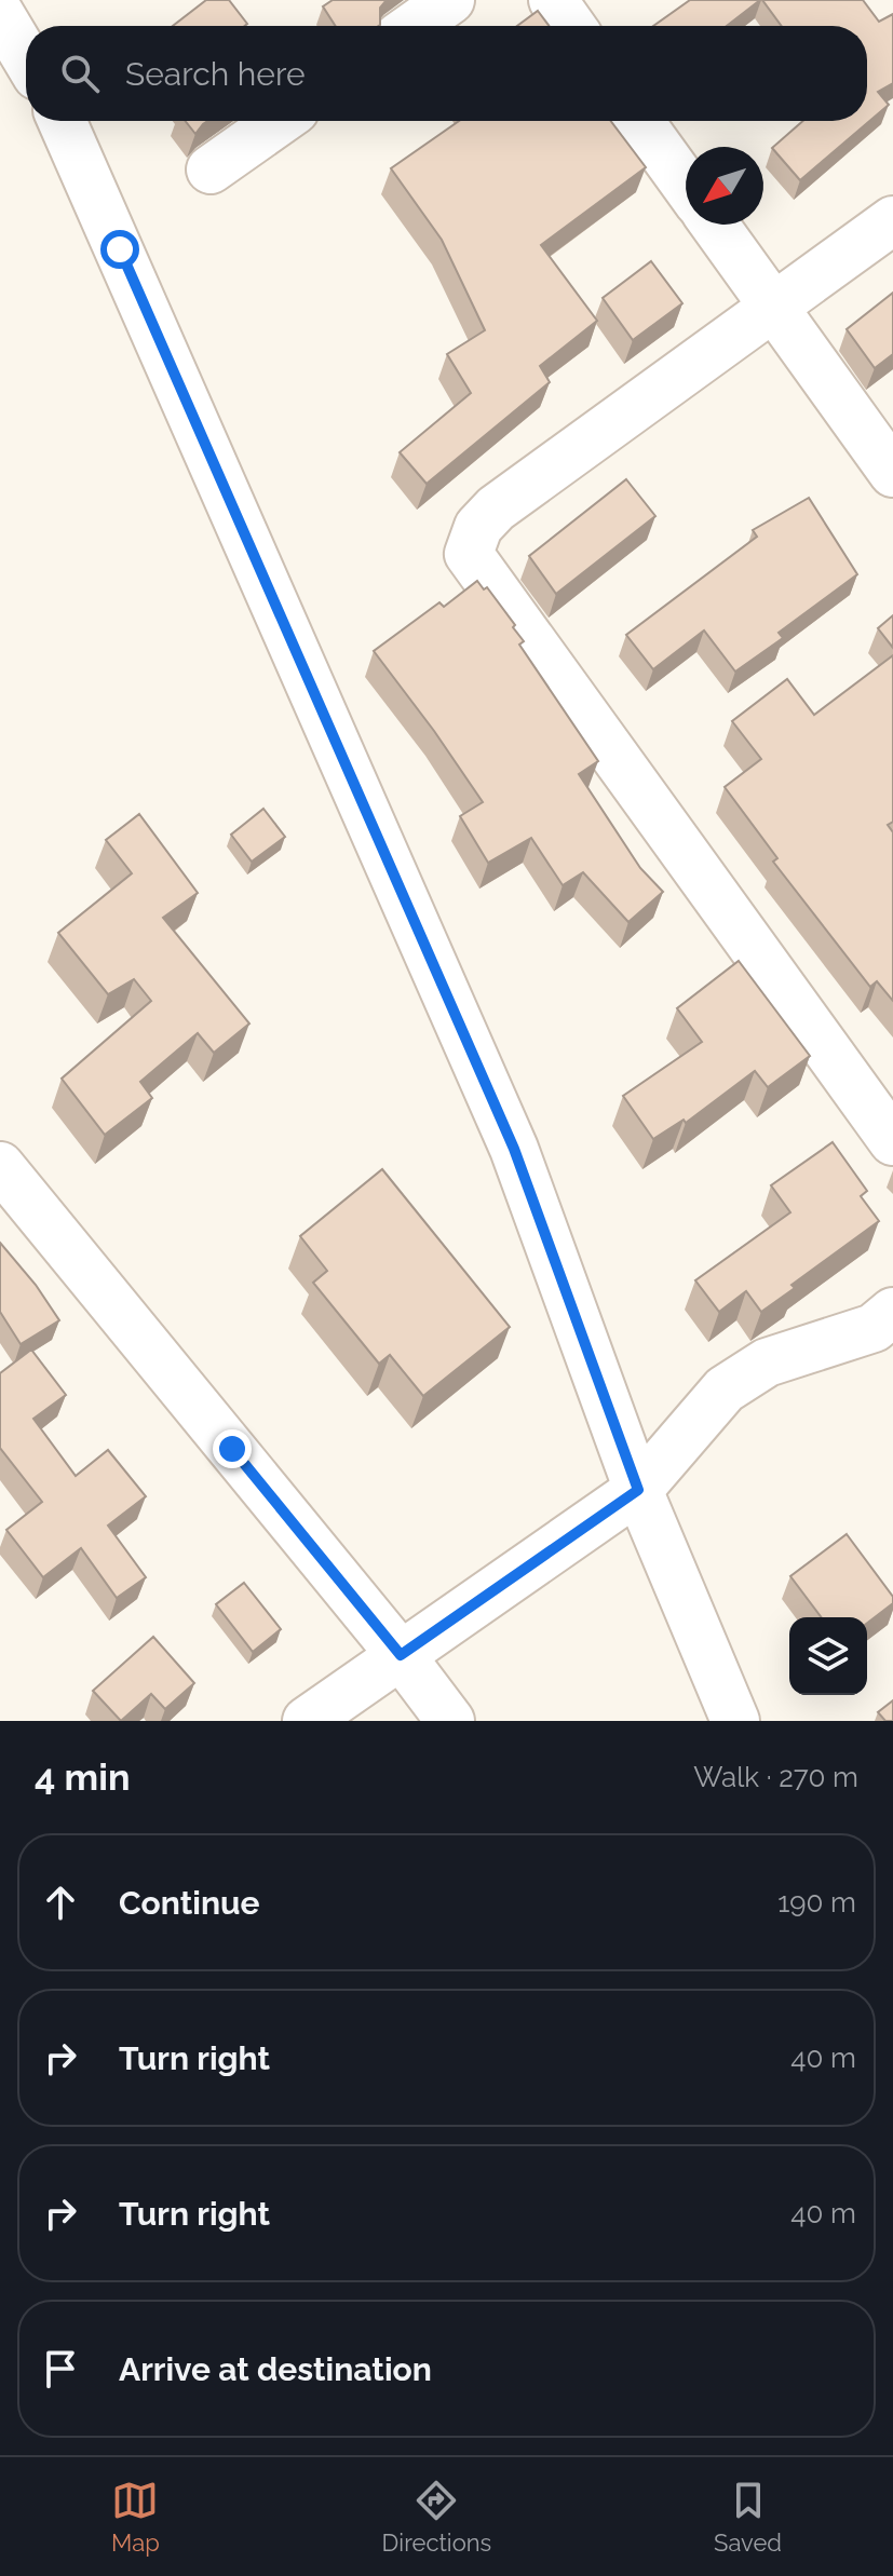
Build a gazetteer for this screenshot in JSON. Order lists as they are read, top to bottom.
{
  "north": "bottom left",
  "page": {
    "search": "Search here",
    "heading": ["4 min", "Walk · 270 m"],
    "list": [
      ["Continue", "190 m"],
      ["Turn right", "40 m"],
      ["Turn right", "40 m"],
      "Arrive at destination"
    ],
    "nav": ["Map", "Directions", "Saved"]
  }
}
